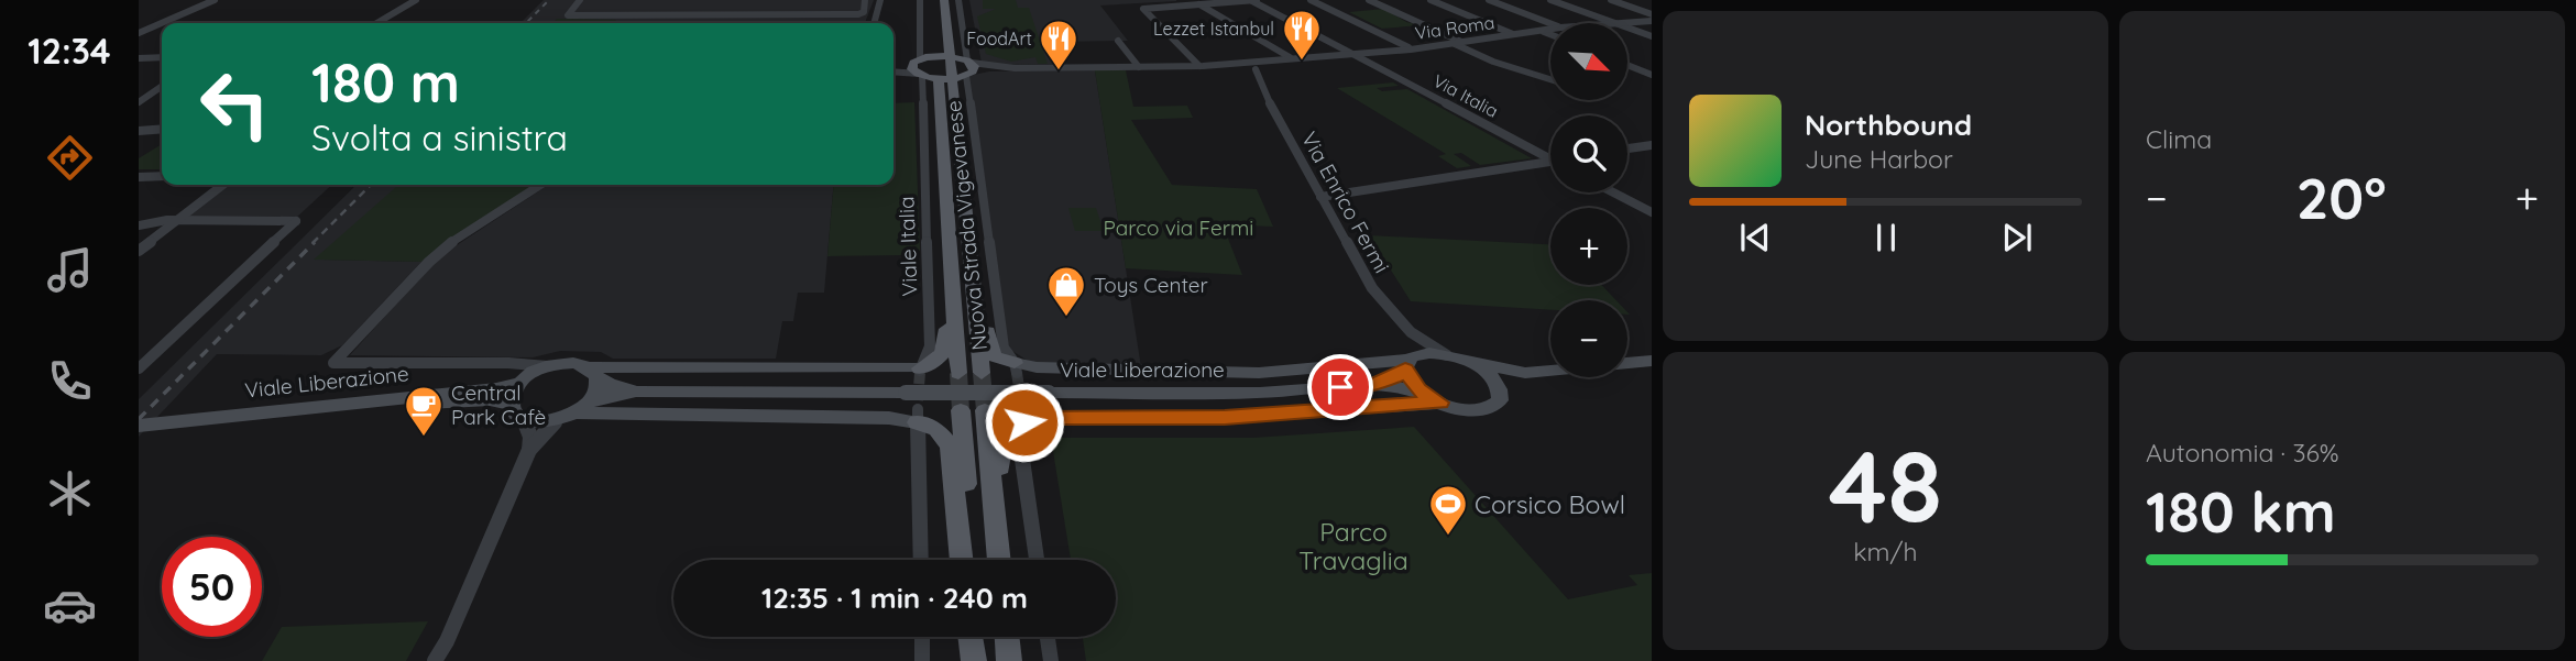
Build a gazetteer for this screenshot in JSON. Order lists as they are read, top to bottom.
{
  "streets": {
    "main road": ["Nuova Strada Vigevanese", "Viale Liberazione"],
    "street": [
      "Via Roma",
      "Via Italia",
      "Via Enrico Fermi",
      "Viale Italia"
    ]
  },
  "crossings": [
    ["Via Roma", "Via Italia"],
    ["Via Roma", "Via Enrico Fermi"],
    ["Via Enrico Fermi", "Viale Liberazione"]
  ],
  "parks": ["Parco via Fermi", "Parco Travaglia"],
  "places": {
    "restaurant": ["Lezzet Istanbul", "FoodArt"],
    "shop": ["Toys Center"],
    "cafe": ["Central Park Cafè"],
    "sports": ["Corsico Bowl"]
  },
  "north": "bottom right",
  "page": {
    "tabs": "12:34",
    "tile": [
      "Clima",
      ["48", "km/h"],
      ["Autonomia · 36%", "180 km"]
    ],
    "map_buttons": ["+", "−"],
    "turn": ["180 m", "Svolta a sinistra"],
    "song": ["Northbound", "June Harbor"],
    "heat": ["−", "20°", "+"],
    "limit": "50",
    "trip": "12:35 · 1 min · 240 m"
  }
}
